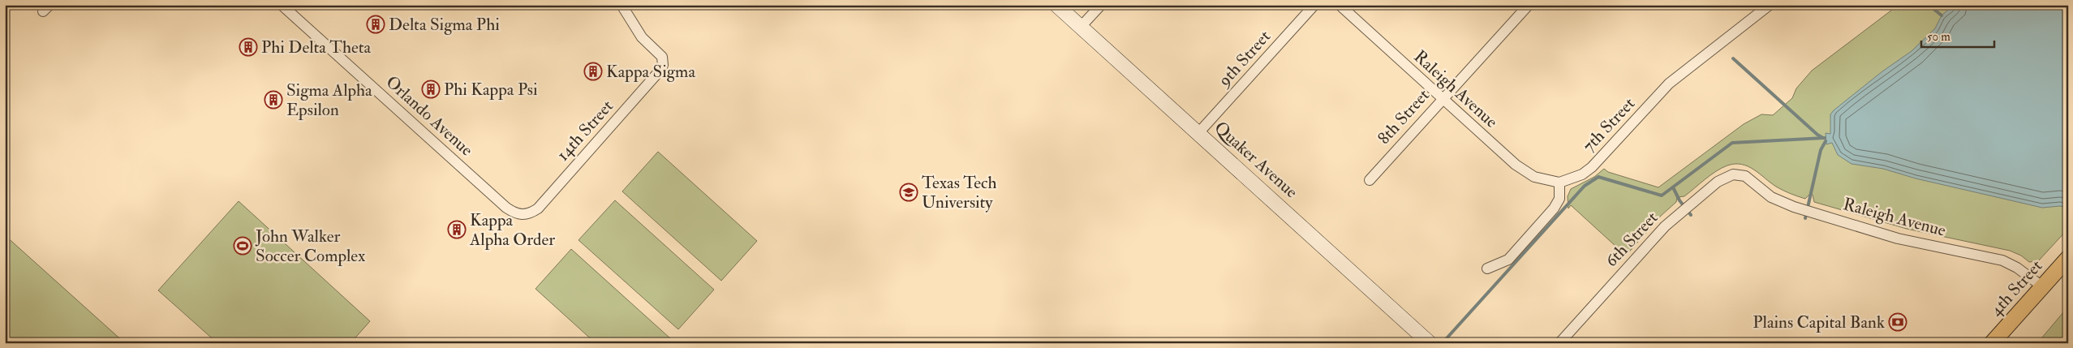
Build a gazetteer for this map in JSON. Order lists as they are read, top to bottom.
{
  "streets": {
    "main road": ["Quaker Avenue", "4th Street"],
    "street": [
      "9th Street",
      "Raleigh Avenue",
      "Orlando Avenue",
      "8th Street",
      "7th Street",
      "14th Street",
      "6th Street"
    ]
  },
  "crossings": [
    ["9th Street", "Quaker Avenue"],
    ["Raleigh Avenue", "8th Street"],
    ["Raleigh Avenue", "7th Street"],
    ["Raleigh Avenue", "6th Street"],
    ["Raleigh Avenue", "4th Street"],
    ["Orlando Avenue", "14th Street"]
  ],
  "places": {
    "building": [
      "Delta Sigma Phi",
      "Phi Delta Theta",
      "Kappa Sigma",
      "Phi Kappa Psi",
      "Sigma Alpha Epsilon",
      "Kappa Alpha Order"
    ],
    "school or university": ["Texas Tech University"],
    "sports": ["John Walker Soccer Complex"],
    "bank": ["Plains Capital Bank"]
  },
  "scale_bar": "50 m"
}
